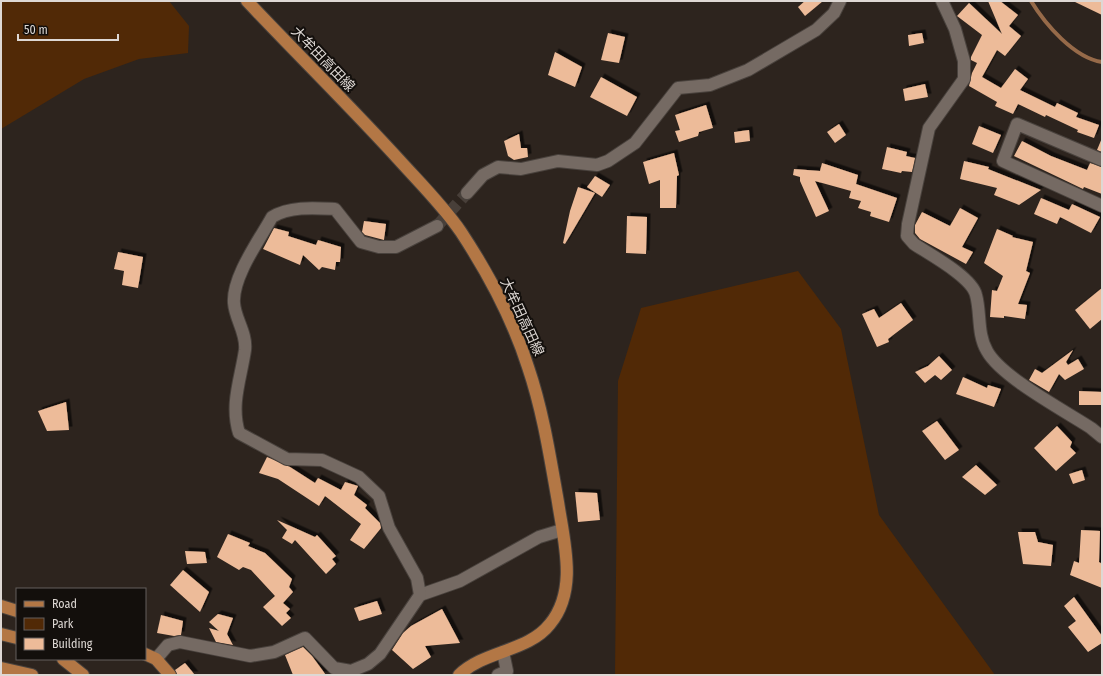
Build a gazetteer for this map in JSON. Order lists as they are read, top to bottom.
{
  "streets": {
    "main road": ["大牟田高田線"]
  },
  "legend": ["Road", "Park", "Building"],
  "scale_bar": "50 m"
}
